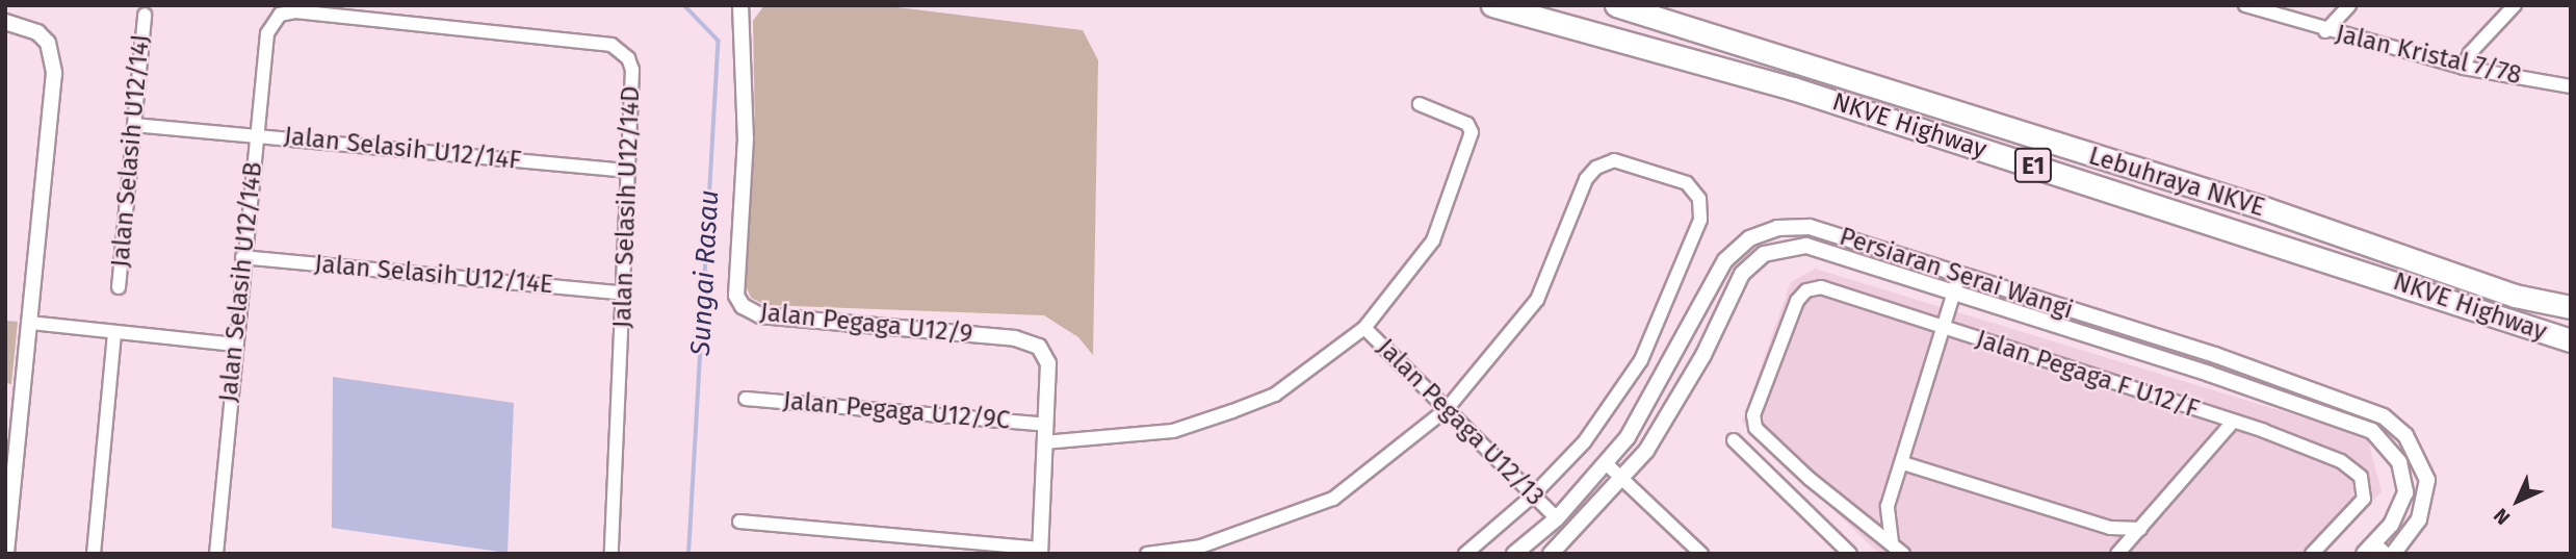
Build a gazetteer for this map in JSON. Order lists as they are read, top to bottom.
{
  "streets": {
    "highway": ["NKVE Highway", "E1", "Lebuhraya NKVE"],
    "street": [
      "Jalan Kristal 7/78",
      "Jalan Selasih U12/14F",
      "Jalan Selasih U12/14J",
      "Jalan Selasih U12/14D",
      "Persiaran Serai Wangi",
      "Jalan Selasih U12/14E",
      "Jalan Selasih U12/14B",
      "Jalan Pegaga U12/9",
      "Jalan Pegaga F U12/F",
      "Jalan Pegaga U12/9C",
      "Jalan Pegaga U12/13"
    ]
  },
  "crossings": [
    ["Jalan Selasih U12/14F", "Jalan Selasih U12/14J"],
    ["Jalan Selasih U12/14F", "Jalan Selasih U12/14D"],
    ["Jalan Selasih U12/14F", "Jalan Selasih U12/14B"],
    ["Jalan Selasih U12/14D", "Jalan Selasih U12/14E"],
    ["Jalan Selasih U12/14D", "Jalan Selasih U12/14B"],
    ["Persiaran Serai Wangi", "Jalan Pegaga U12/13"],
    ["Jalan Selasih U12/14E", "Jalan Selasih U12/14B"],
    ["Jalan Pegaga U12/9", "Jalan Pegaga U12/9C"]
  ],
  "water": ["Sungai Rasau"],
  "north": "bottom left"
}
